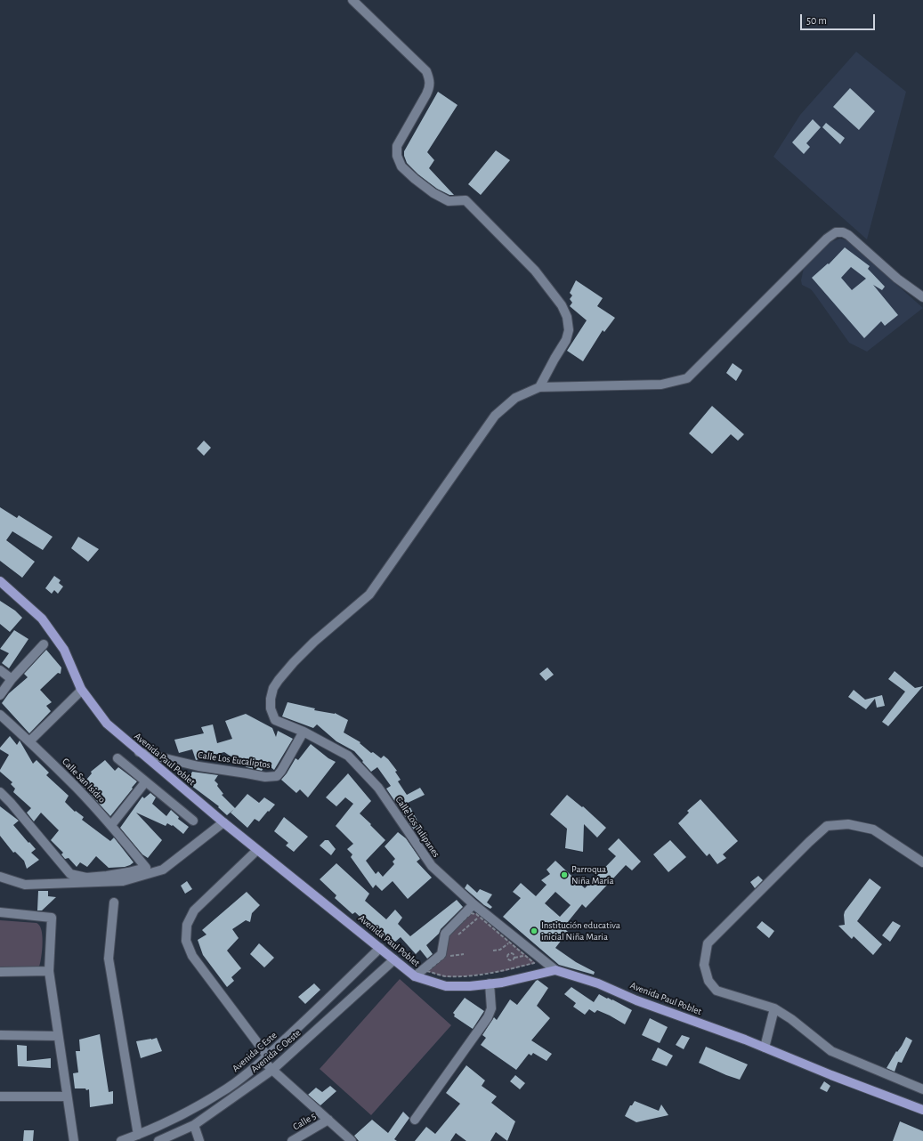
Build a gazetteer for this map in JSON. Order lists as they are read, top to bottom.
{
  "streets": {
    "main road": ["Avenida Paul Poblet"],
    "street": [
      "Calle Los Eucaliptos",
      "Calle San Isidro",
      "Calle Los Tulipanes",
      "Avenida C Oeste",
      "Avenida C Este",
      "Calle 5"
    ]
  },
  "crossings": [
    ["Avenida Paul Poblet", "Calle Los Eucaliptos"],
    ["Avenida Paul Poblet", "Calle Los Tulipanes"],
    ["Avenida Paul Poblet", "Avenida C Oeste"],
    ["Avenida Paul Poblet", "Avenida C Este"],
    ["Calle Los Eucaliptos", "Calle Los Tulipanes"]
  ],
  "places": ["Parroqua Niña María", "Institución educativa inicial Niña Maria"],
  "scale_bar": "50 m"
}
